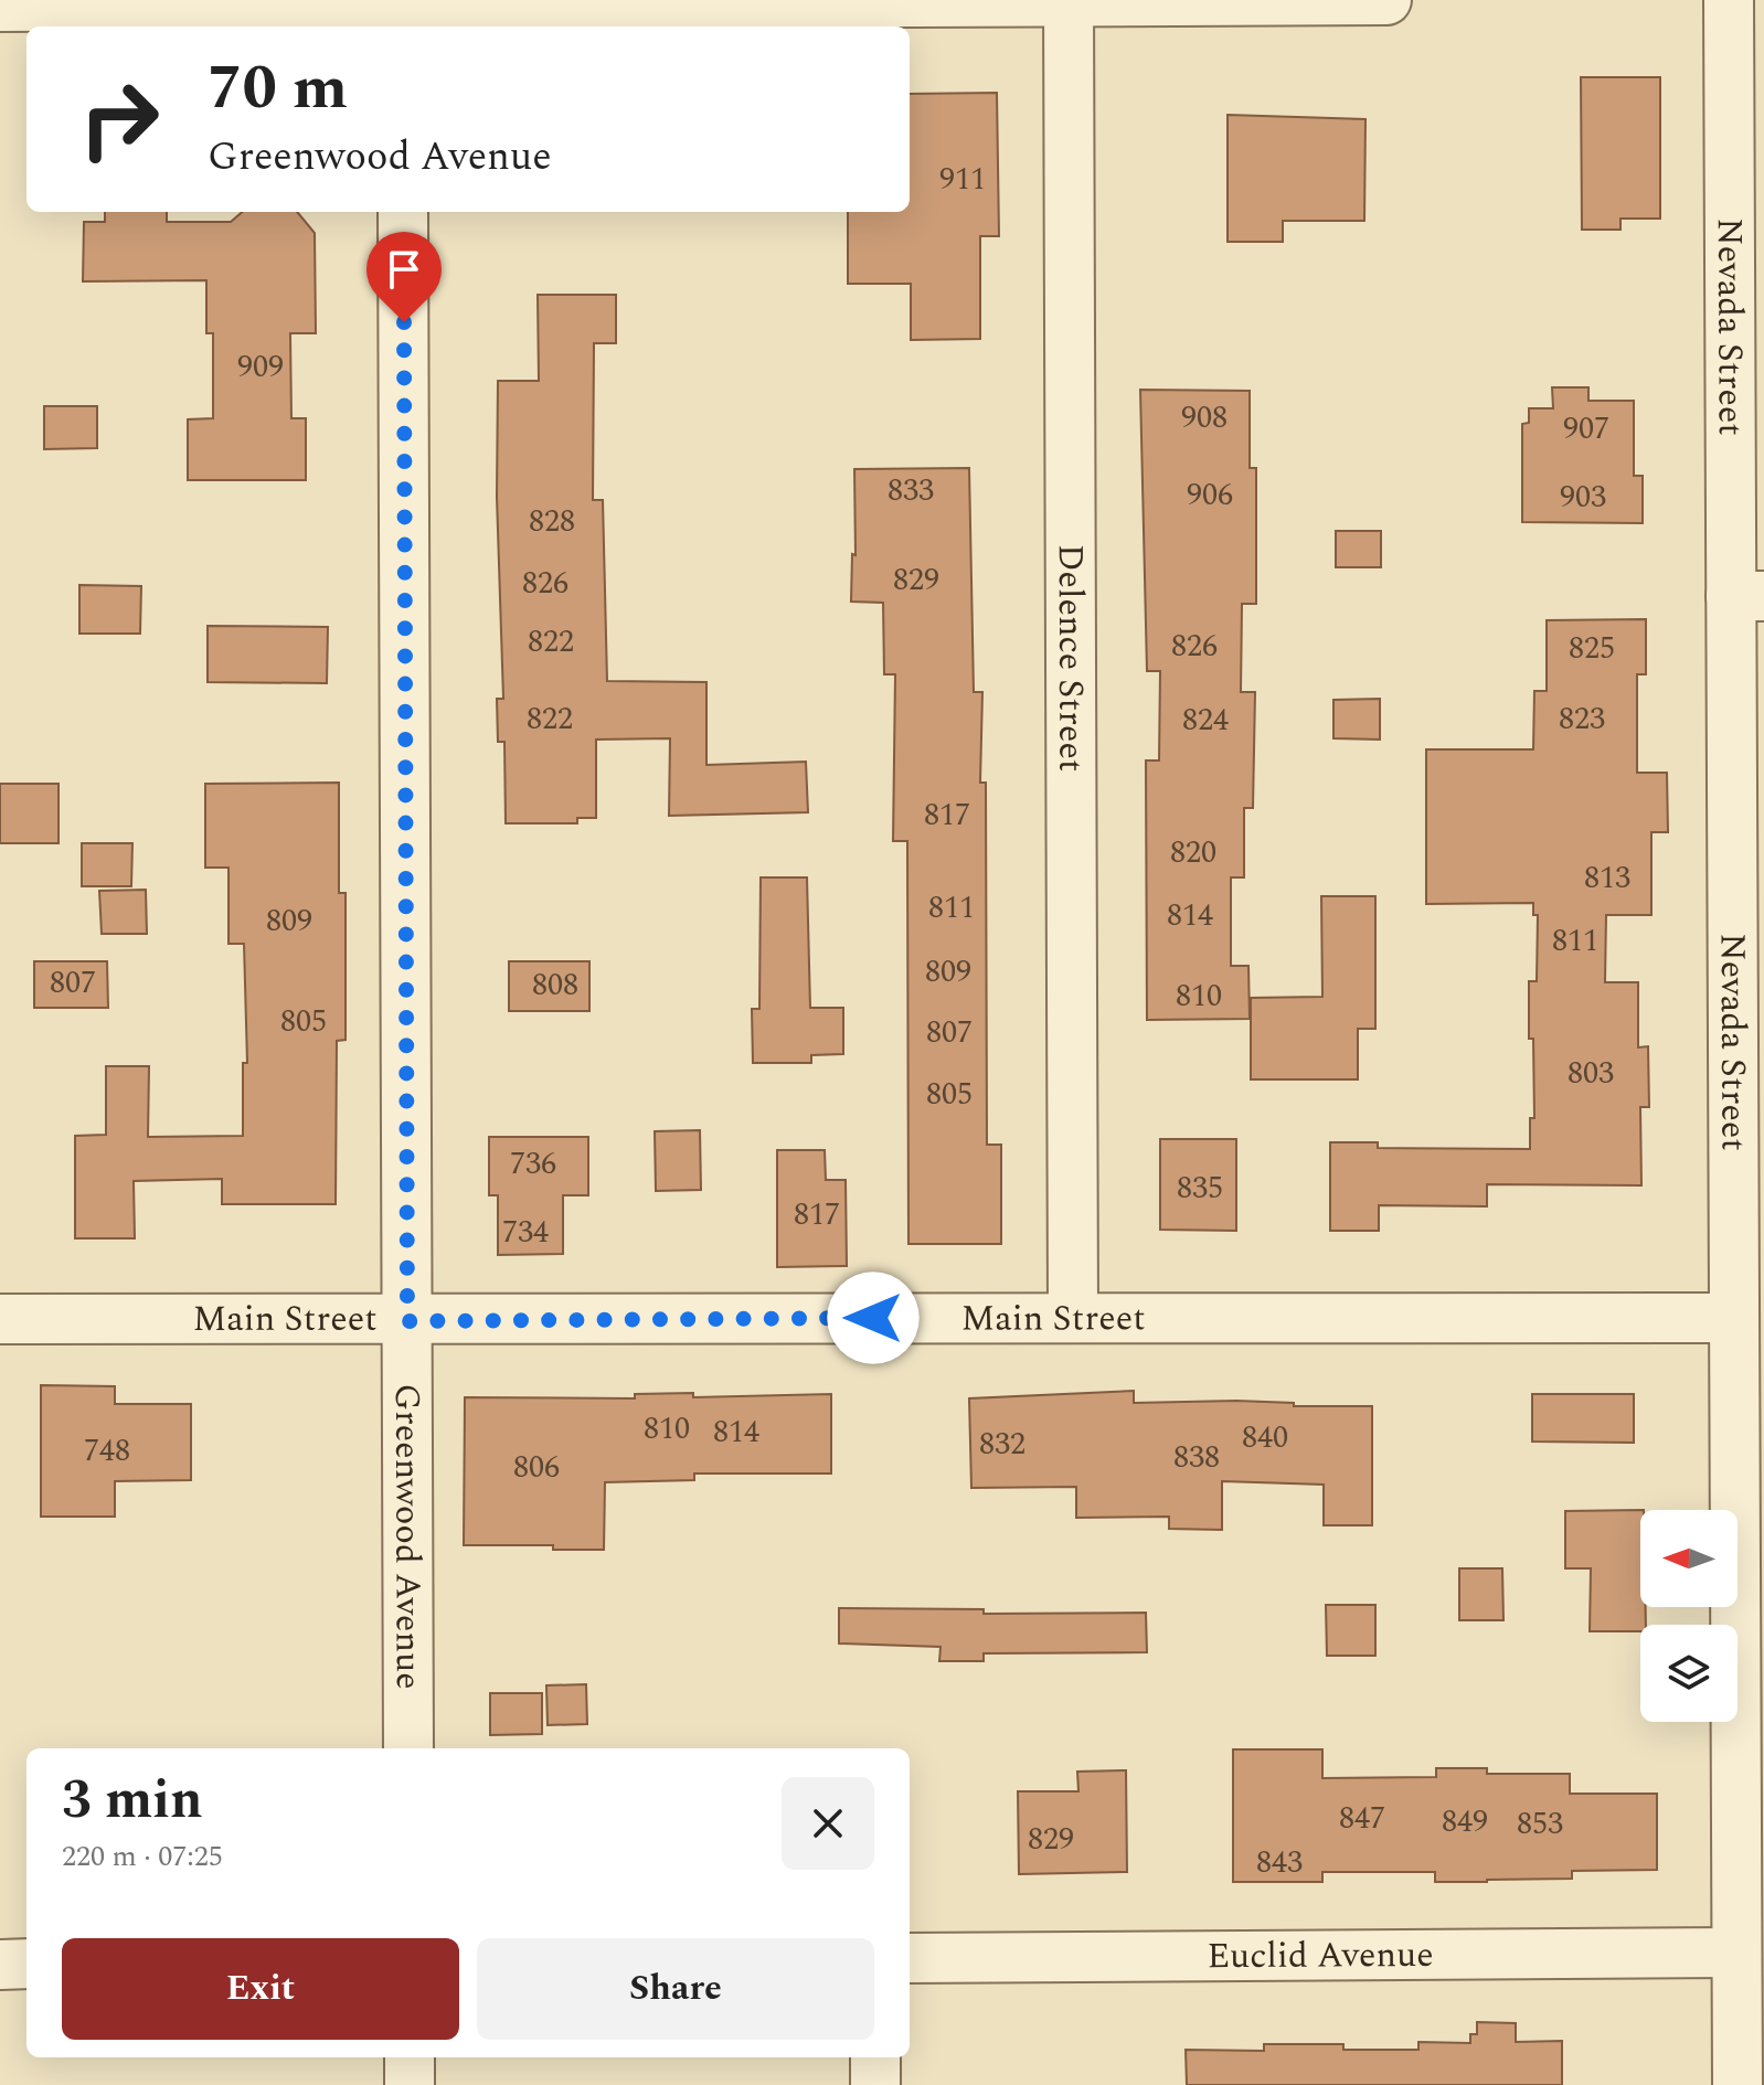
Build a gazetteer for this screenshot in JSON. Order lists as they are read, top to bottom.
{
  "streets": {
    "street": [
      "Nevada Street",
      "Delence Street",
      "Main Street",
      "Greenwood Avenue",
      "Euclid Avenue"
    ]
  },
  "crossings": [
    ["Nevada Street", "Main Street"],
    ["Nevada Street", "Euclid Avenue"],
    ["Delence Street", "Main Street"],
    ["Main Street", "Greenwood Avenue"]
  ],
  "house_numbers": [
    "911",
    "909",
    "908",
    "907",
    "833",
    "906",
    "903",
    "828",
    "829",
    "826",
    "822",
    "826",
    "825",
    "822",
    "823",
    "824",
    "817",
    "820",
    "813",
    "811",
    "814",
    "809",
    "811",
    "809",
    "807",
    "808",
    "810",
    "805",
    "807",
    "803",
    "805",
    "736",
    "835",
    "817",
    "734",
    "810",
    "814",
    "840",
    "832",
    "748",
    "838",
    "806",
    "847",
    "849",
    "853",
    "829",
    "843"
  ],
  "north": "left",
  "page": {
    "turn": ["70 m", "Greenwood Avenue"],
    "heading": ["3 min", "220 m · 07:25"],
    "buttons": ["Exit", "Share"]
  }
}
